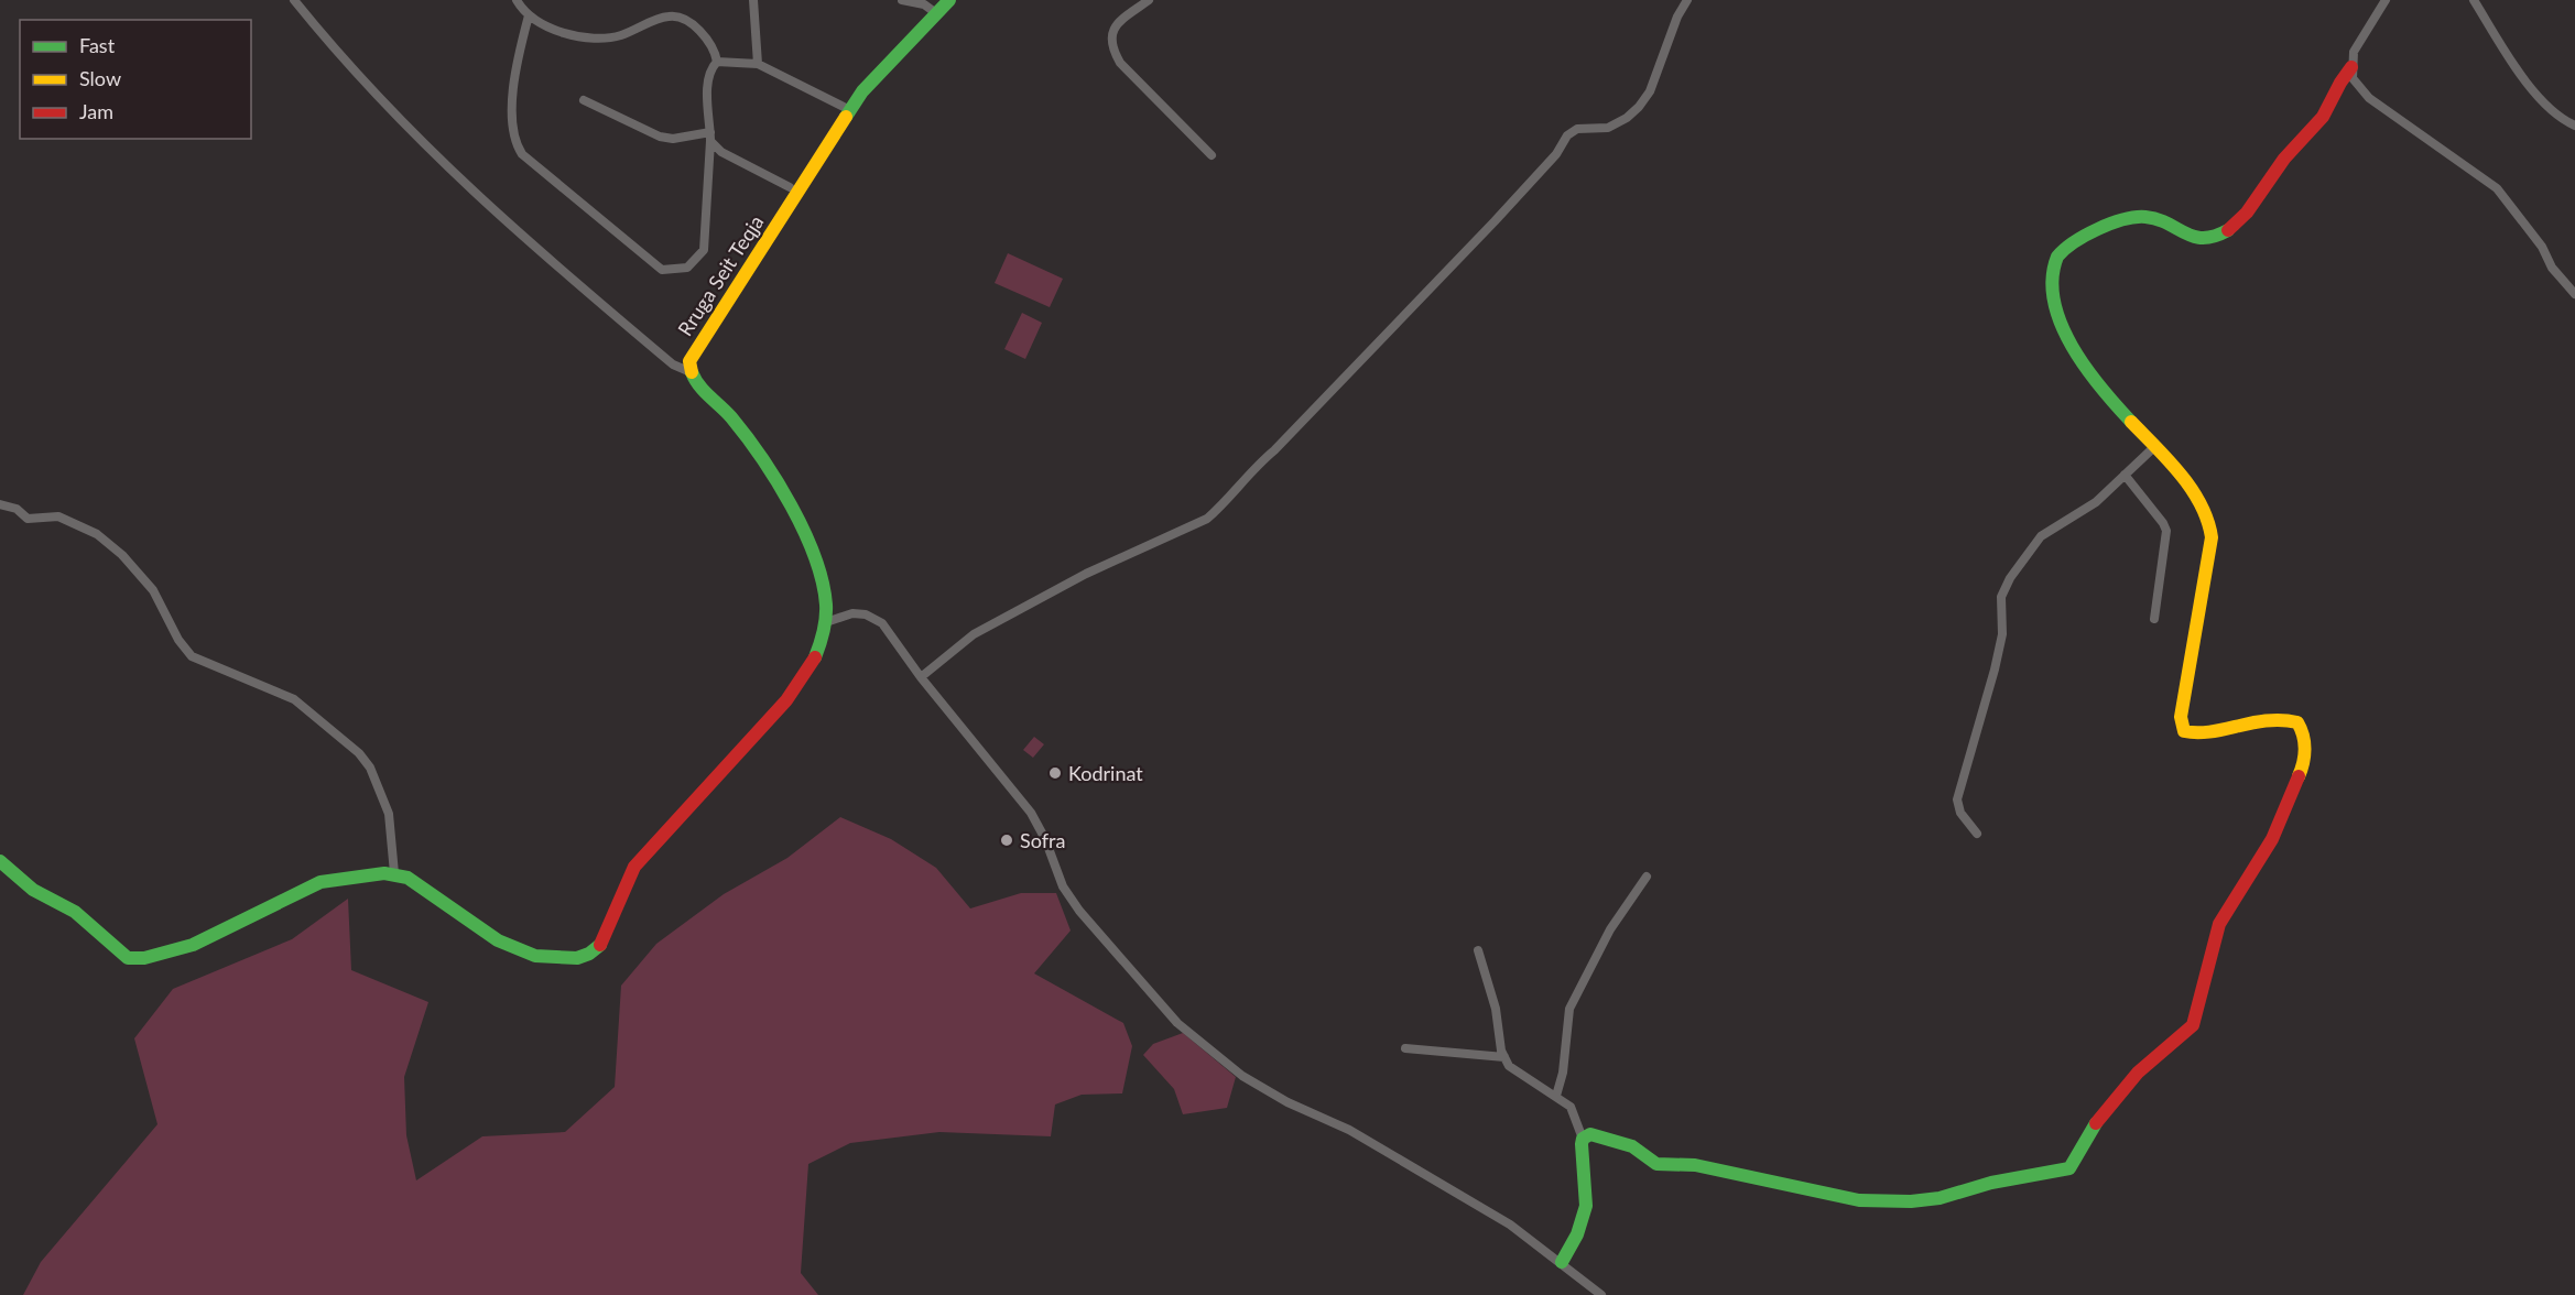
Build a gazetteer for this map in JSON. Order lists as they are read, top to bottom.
{
  "streets": {
    "street": ["Rruga Seit Teqja"]
  },
  "places": ["Kodrinat", "Sofra"],
  "legend": ["Fast", "Slow", "Jam"]
}
